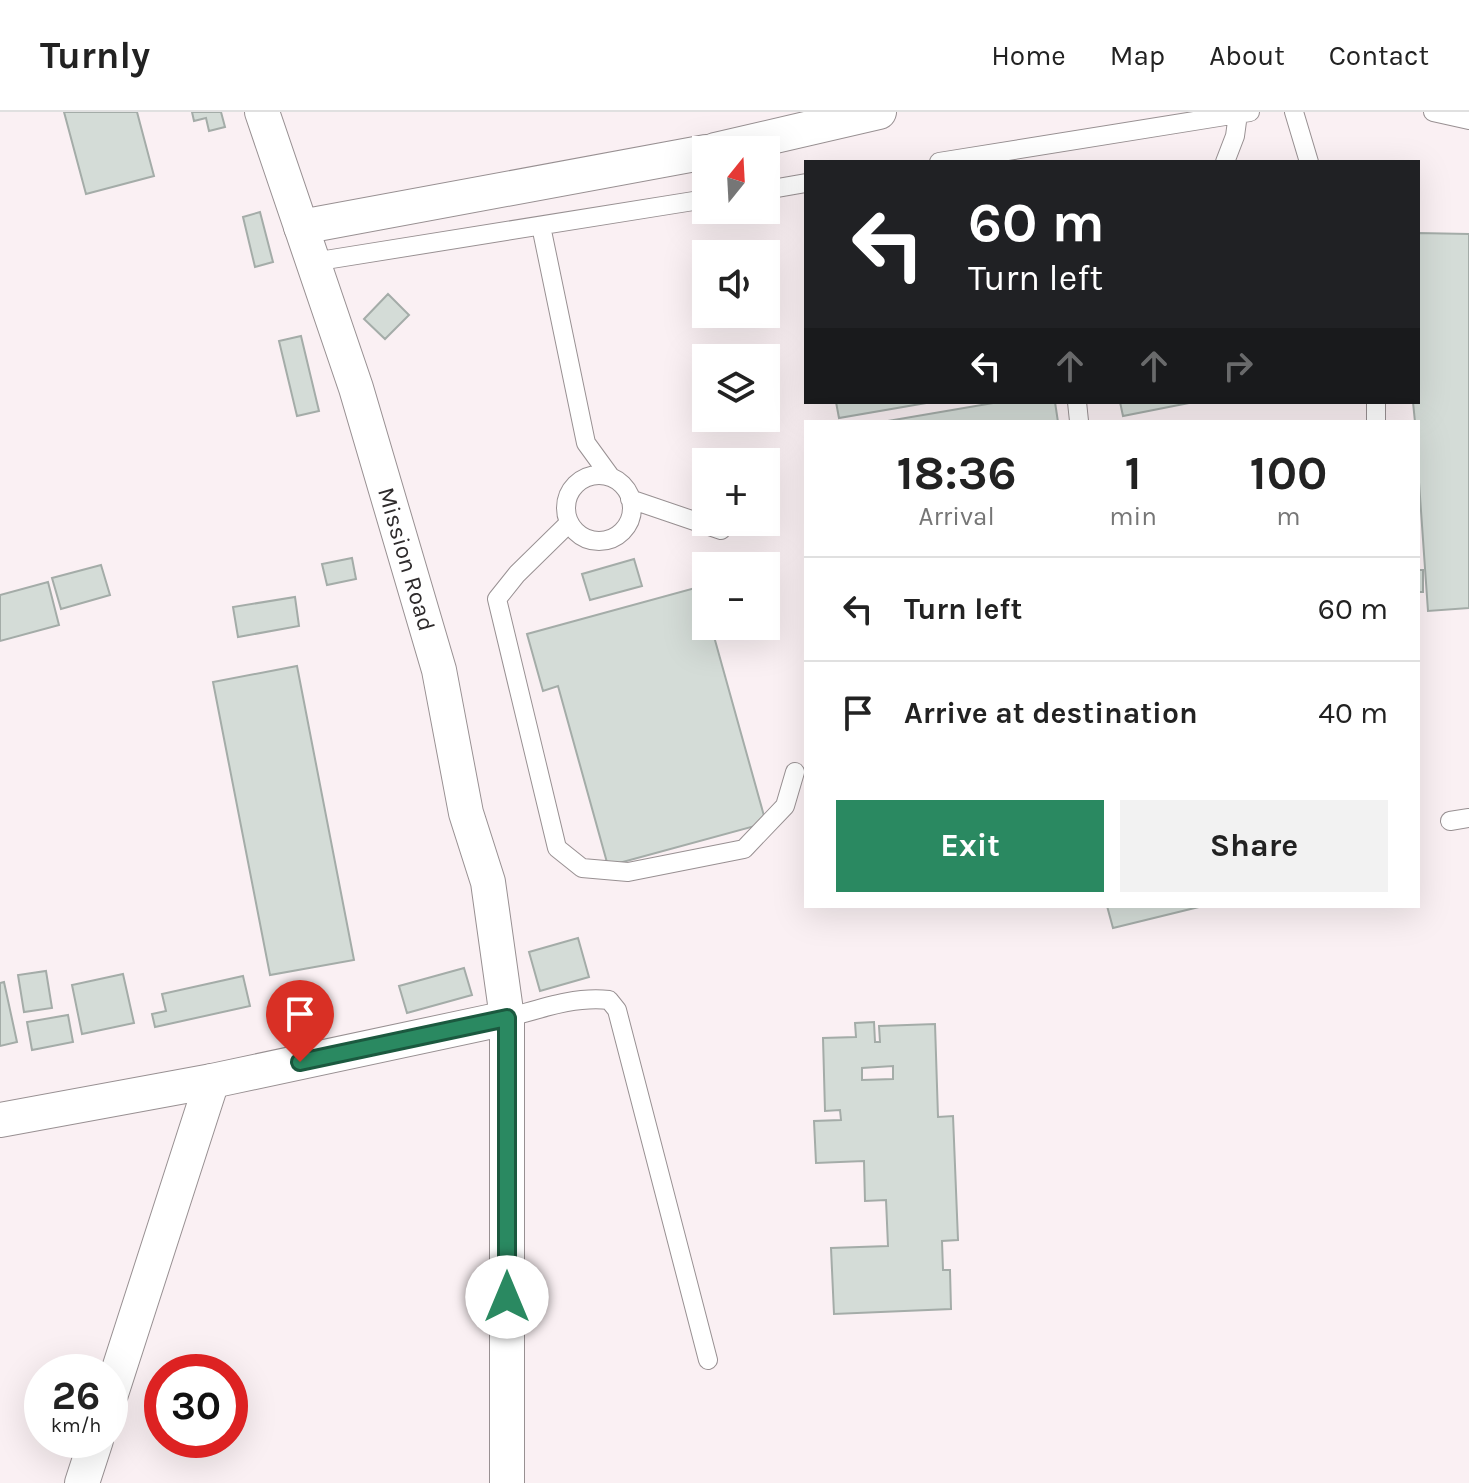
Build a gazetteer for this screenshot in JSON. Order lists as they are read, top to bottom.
{
  "streets": {
    "street": ["Mission Road"]
  },
  "north": "top",
  "page": {
    "header": "Turnly",
    "nav": [
      "Home",
      "Map",
      "About",
      "Contact"
    ],
    "map_buttons": ["+", "−"],
    "turn": ["60 m", "Turn left"],
    "eta": [
      "18:36",
      "Arrival",
      "1",
      "min",
      "100",
      "m"
    ],
    "list": [
      {
        "name": "Turn left",
        "value": "60 m"
      },
      {
        "name": "Arrive at destination",
        "value": "40 m"
      }
    ],
    "buttons": ["Exit", "Share"],
    "speed": "26 km/h",
    "limit": "30"
  }
}
